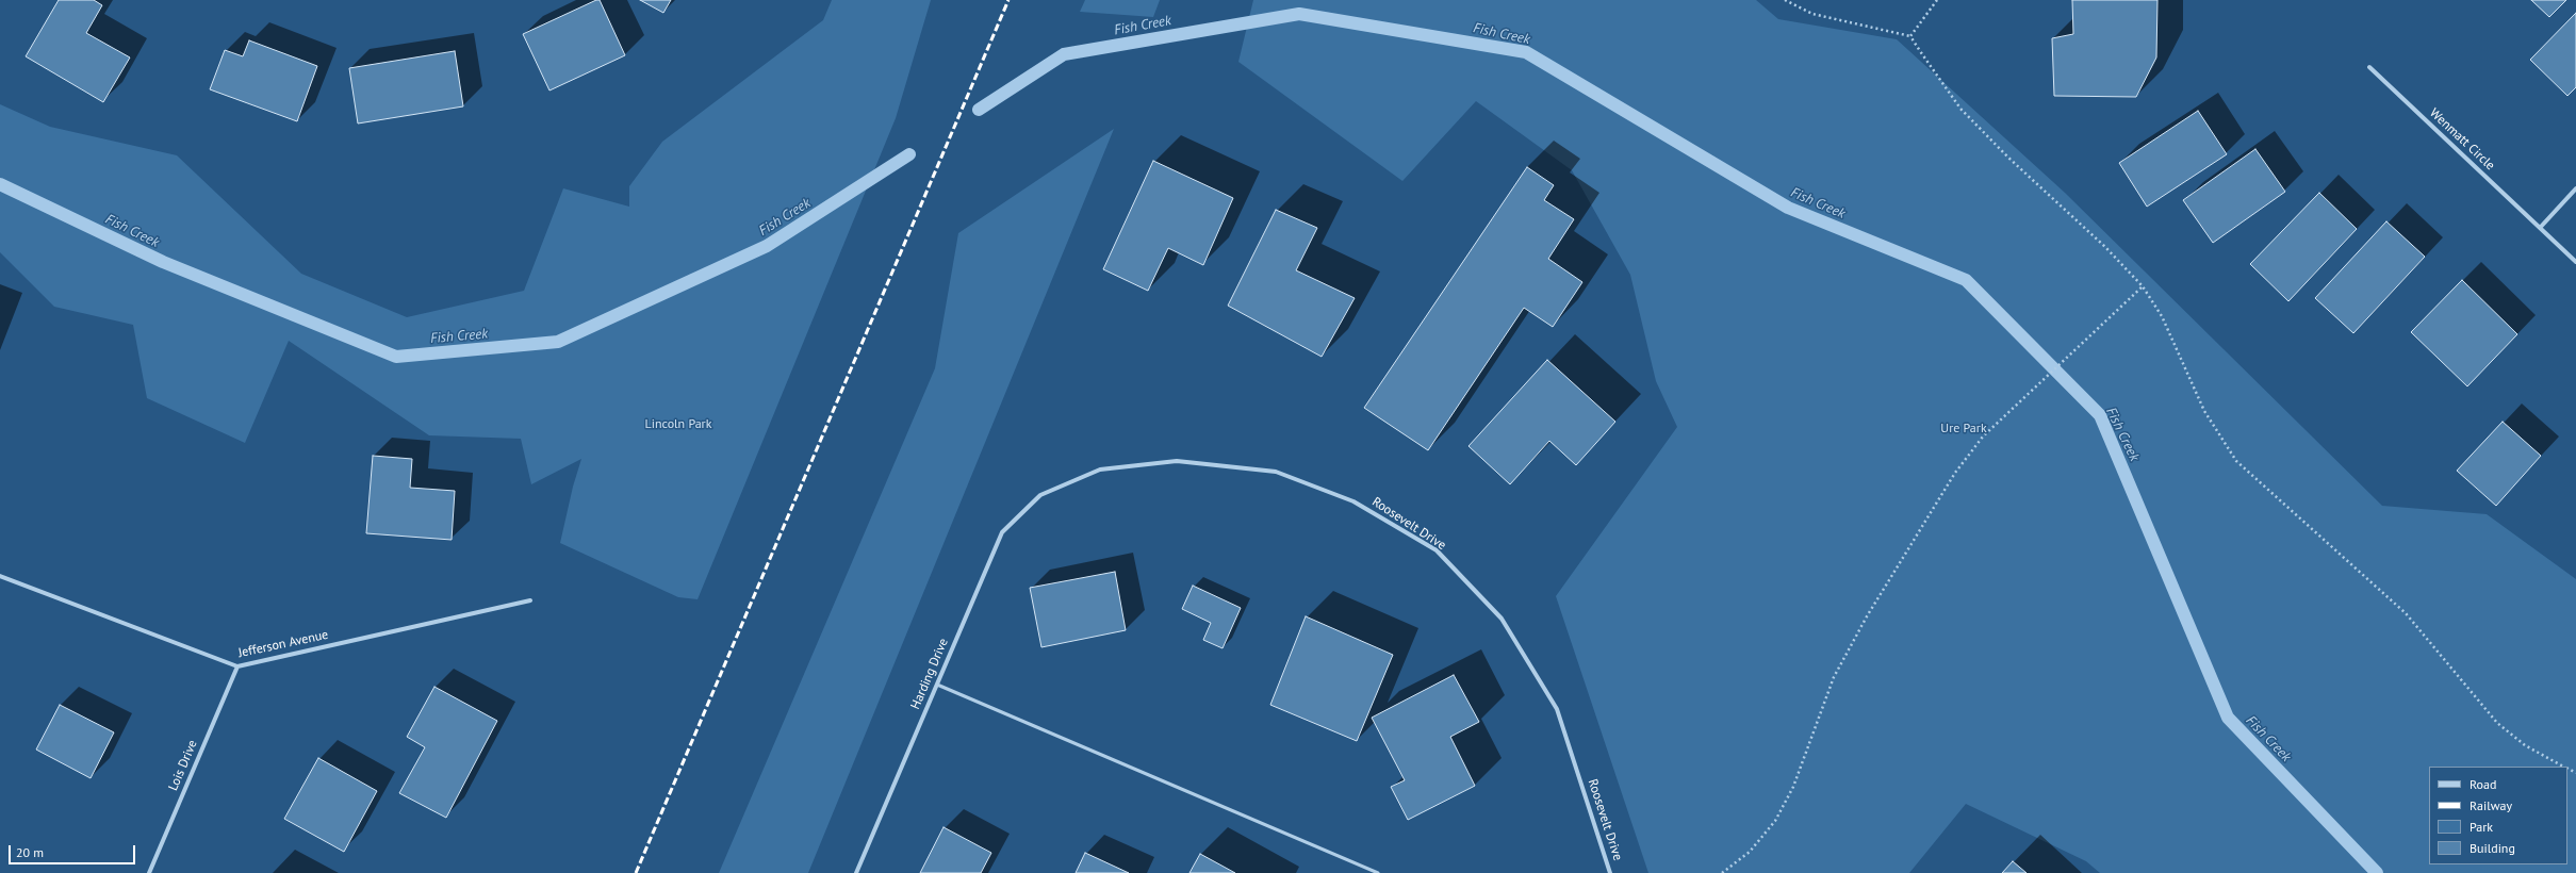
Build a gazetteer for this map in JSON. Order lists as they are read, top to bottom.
{
  "streets": {
    "street": [
      "Wenmatt Circle",
      "Roosevelt Drive",
      "Jefferson Avenue",
      "Harding Drive",
      "Lois Drive"
    ]
  },
  "crossings": [
    ["Roosevelt Drive", "Harding Drive"],
    ["Jefferson Avenue", "Lois Drive"]
  ],
  "water": ["Fish Creek"],
  "parks": ["Lincoln Park", "Ure Park"],
  "legend": [
    "Road",
    "Railway",
    "Park",
    "Building"
  ],
  "scale_bar": "20 m"
}
